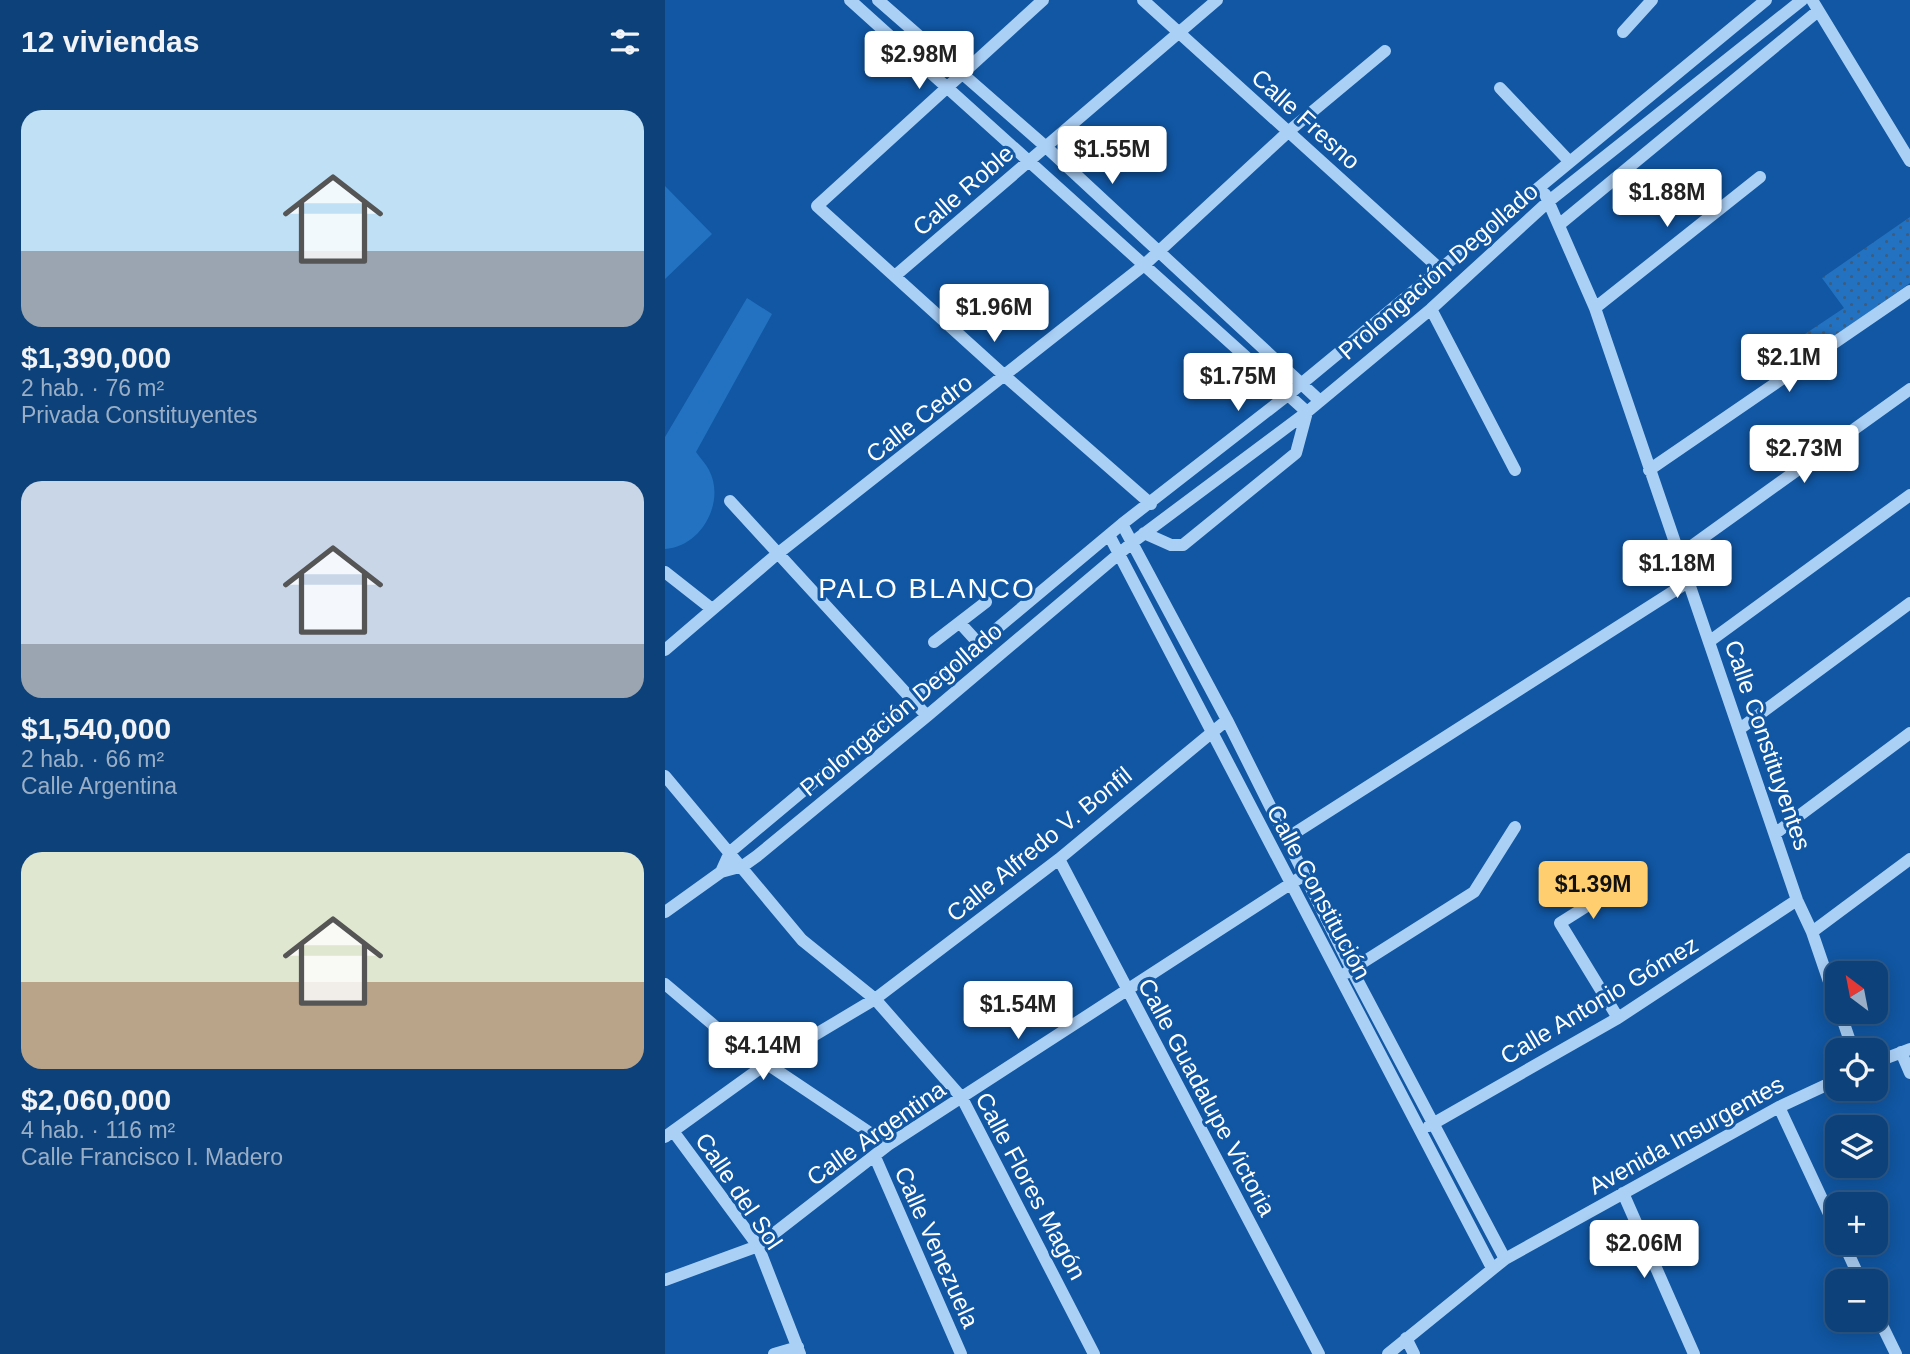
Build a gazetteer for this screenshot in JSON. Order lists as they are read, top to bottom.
{
  "streets": {
    "street": [
      "Calle Fresno",
      "Calle Roble",
      "Prolongación Degollado",
      "Calle Cedro",
      "Calle Constituyentes",
      "Calle Alfredo V. Bonfil",
      "Calle Constitución",
      "Calle Antonio Gómez",
      "Calle Guadalupe Victoria",
      "Calle Argentina",
      "Avenida Insurgentes",
      "Calle Flores Magón",
      "Calle del Sol",
      "Calle Venezuela"
    ]
  },
  "crossings": [
    ["Calle Fresno", "Calle Roble"],
    ["Calle Fresno", "Prolongación Degollado"],
    ["Calle Fresno", "Calle Cedro"],
    ["Prolongación Degollado", "Calle Constituyentes"],
    ["Prolongación Degollado", "Calle Constitución"],
    ["Prolongación Degollado", "Calle Flores Magón"],
    ["Calle Constituyentes", "Calle Constitución"],
    ["Calle Constituyentes", "Calle Antonio Gómez"],
    ["Calle Alfredo V. Bonfil", "Calle Constitución"],
    ["Calle Alfredo V. Bonfil", "Calle Guadalupe Victoria"],
    ["Calle Alfredo V. Bonfil", "Calle Flores Magón"],
    ["Calle Alfredo V. Bonfil", "Calle del Sol"],
    ["Calle Constitución", "Calle Antonio Gómez"],
    ["Calle Constitución", "Calle Argentina"],
    ["Calle Constitución", "Avenida Insurgentes"],
    ["Calle Guadalupe Victoria", "Calle Argentina"],
    ["Calle Argentina", "Calle Flores Magón"],
    ["Calle Argentina", "Calle del Sol"],
    ["Calle Argentina", "Calle Venezuela"]
  ],
  "districts": ["PALO BLANCO"],
  "north": "top left",
  "page": {
    "heading": "12 viviendas",
    "price": [
      "$2.98M",
      "$1.55M",
      "$1.88M",
      "$1.96M",
      "$2.1M",
      "$1.75M",
      "$2.73M",
      "$1.18M",
      "$1.39M",
      "$1.54M",
      "$4.14M",
      "$2.06M"
    ],
    "list": [
      {
        "name": "$1,390,000",
        "note": "2 hab. · 76 m² · Privada Constituyentes"
      },
      {
        "name": "$1,540,000",
        "note": "2 hab. · 66 m² · Calle Argentina"
      },
      {
        "name": "$2,060,000",
        "note": "4 hab. · 116 m² · Calle Francisco I. Madero"
      }
    ],
    "map_buttons": ["+", "−"]
  }
}
